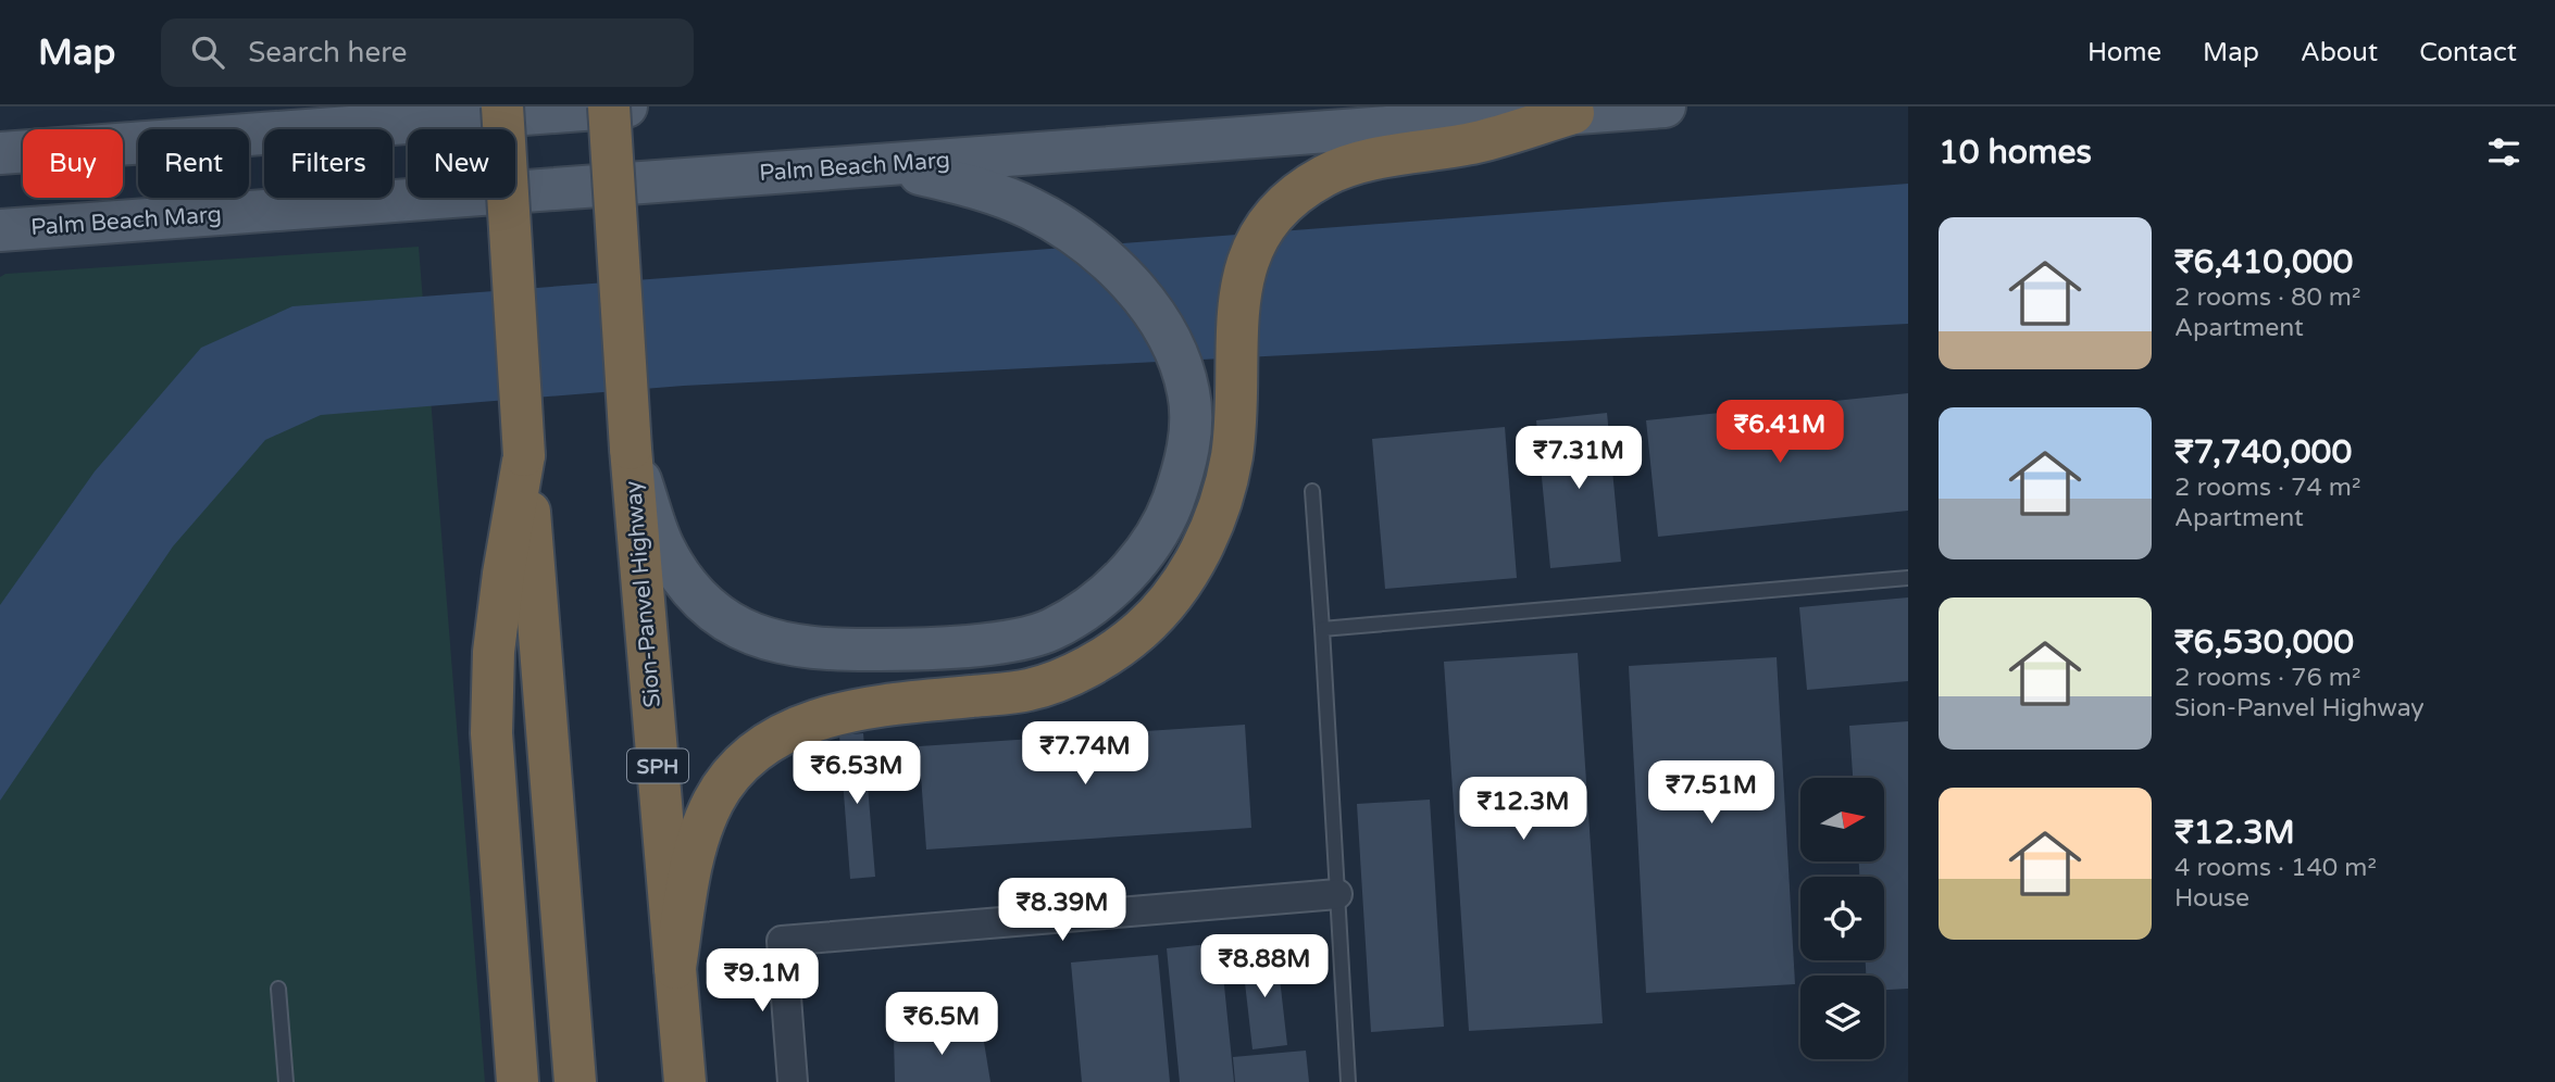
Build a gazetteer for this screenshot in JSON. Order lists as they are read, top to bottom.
{
  "streets": {
    "highway": ["Sion-Panvel Highway", "SPH"],
    "main road": ["Palm Beach Marg"]
  },
  "north": "right",
  "page": {
    "header": "Map",
    "search": "Search here",
    "nav": [
      "Home",
      "Map",
      "About",
      "Contact"
    ],
    "heading": "10 homes",
    "chip": [
      "Buy",
      "Rent",
      "Filters",
      "New"
    ],
    "list": [
      {
        "name": "₹6,410,000",
        "note": "2 rooms · 80 m² · Apartment"
      },
      {
        "name": "₹7,740,000",
        "note": "2 rooms · 74 m² · Apartment"
      },
      {
        "name": "₹6,530,000",
        "note": "2 rooms · 76 m² · Sion-Panvel Highway"
      },
      {
        "name": "₹12.3M",
        "note": "4 rooms · 140 m² · House"
      }
    ],
    "price": [
      "₹6.41M",
      "₹7.31M",
      "₹7.74M",
      "₹6.53M",
      "₹7.51M",
      "₹12.3M",
      "₹8.39M",
      "₹8.88M",
      "₹9.1M",
      "₹6.5M"
    ]
  }
}
